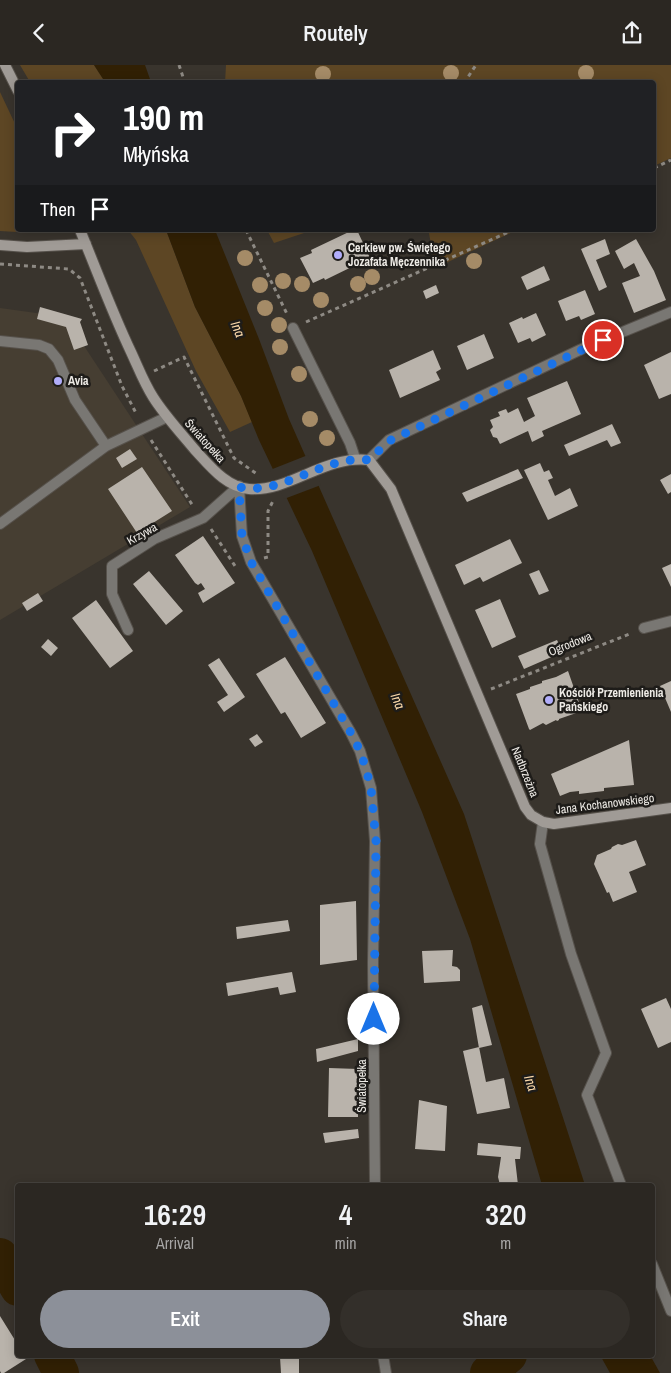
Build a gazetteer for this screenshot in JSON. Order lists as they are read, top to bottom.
{
  "streets": {
    "street": [
      "Światopełka",
      "Krzywa",
      "Nadbrzeżna",
      "Jana Kochanowskiego"
    ],
    "path": ["Ogrodowa"]
  },
  "crossings": [
    ["Światopełka", "Krzywa"],
    ["Ogrodowa", "Nadbrzeżna"],
    ["Nadbrzeżna", "Jana Kochanowskiego"]
  ],
  "water": ["Ina"],
  "places": ["Cerkiew pw. Świętego Jozafata Męczennika", "Avia", "Kościół Przemienienia Pańskiego"],
  "page": {
    "header": "Routely",
    "turn": ["190 m", "Młyńska"],
    "then": "Then",
    "eta": [
      "16:29",
      "Arrival",
      "4",
      "min",
      "320",
      "m"
    ],
    "buttons": ["Exit", "Share"]
  }
}
